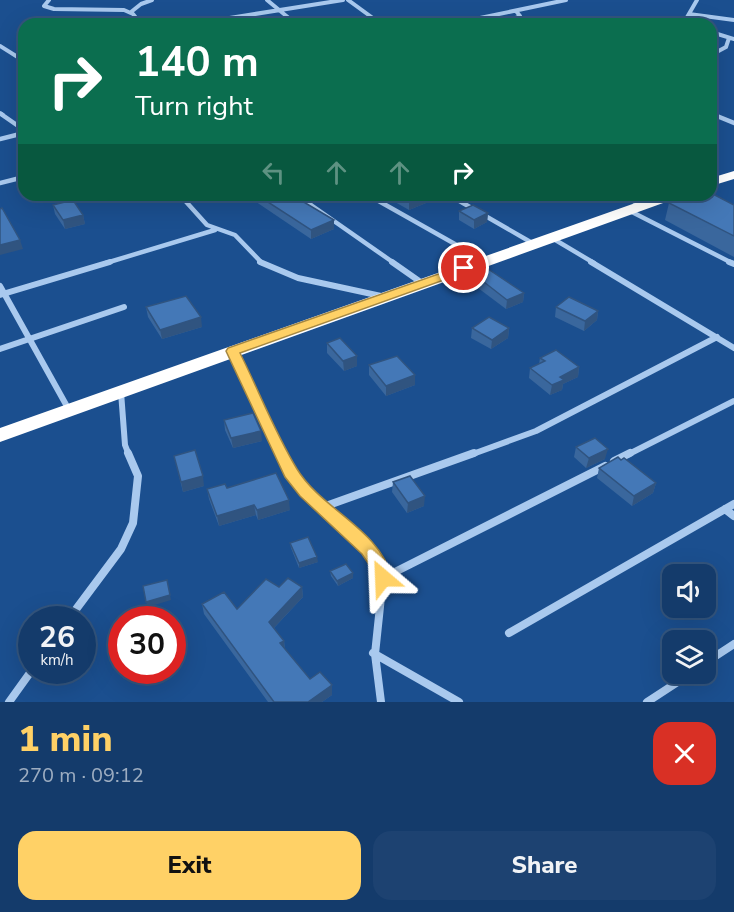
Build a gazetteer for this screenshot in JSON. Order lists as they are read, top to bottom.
{
  "page": {
    "turn": ["140 m", "Turn right"],
    "speed": "26 km/h",
    "limit": "30",
    "heading": ["1 min", "270 m · 09:12"],
    "buttons": ["Exit", "Share"]
  }
}
